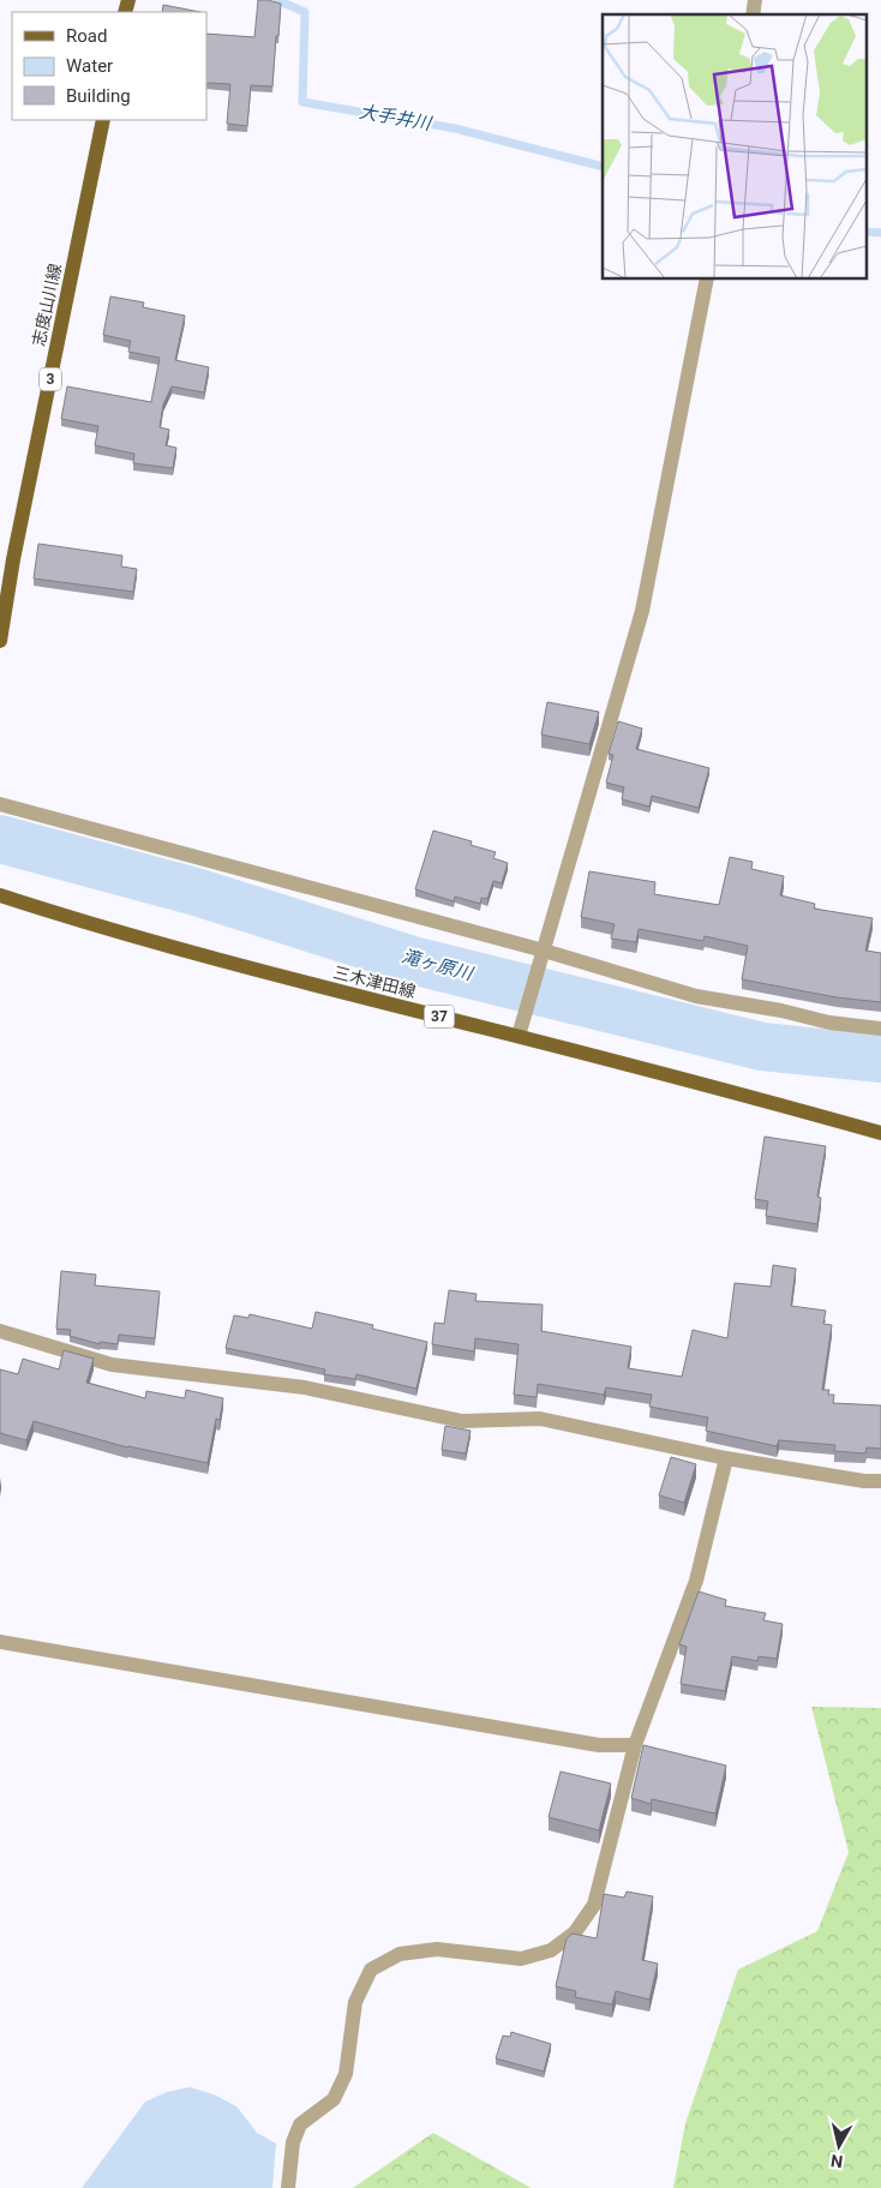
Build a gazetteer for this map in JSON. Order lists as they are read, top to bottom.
{
  "streets": {
    "main road": [
      "志度山川線",
      "3",
      "三木津田線",
      "37"
    ]
  },
  "water": ["大手井川", "滝ヶ原川"],
  "legend": ["Road", "Water", "Building"],
  "north": "bottom"
}
